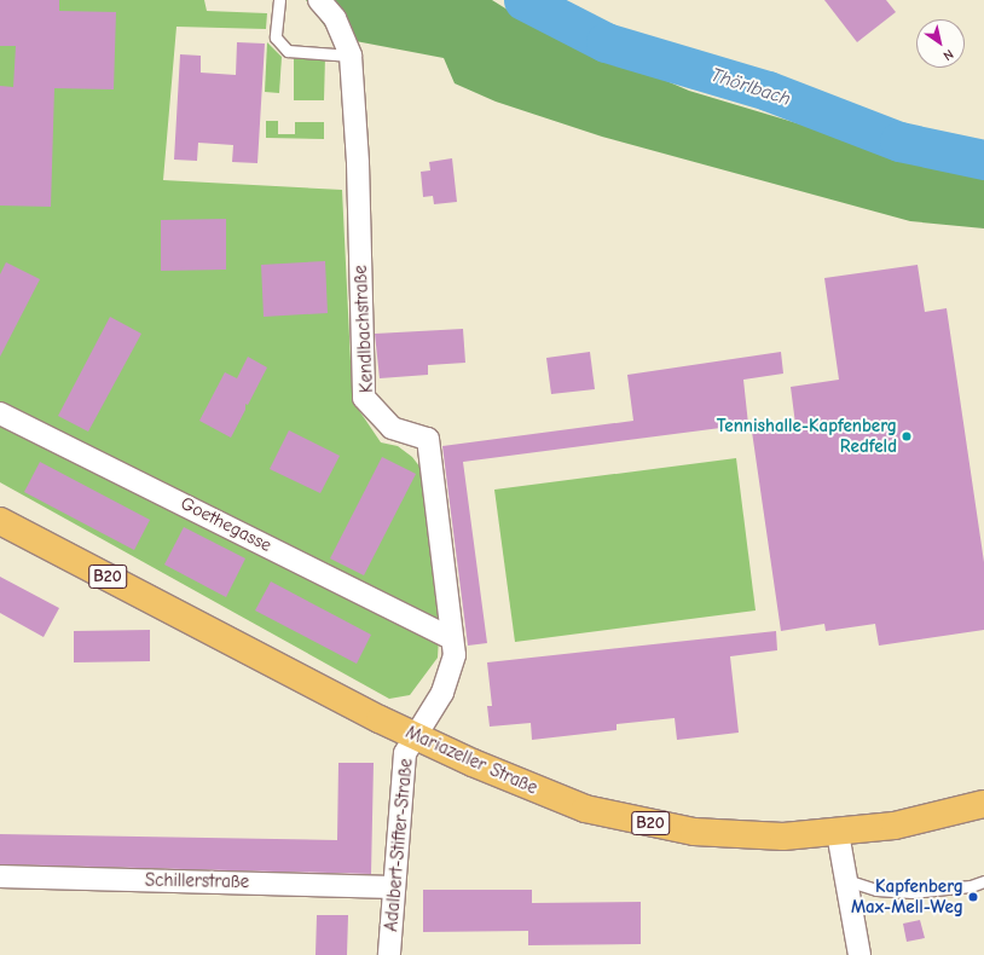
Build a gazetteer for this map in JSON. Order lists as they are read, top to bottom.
{
  "streets": {
    "main road": ["B20", "Mariazeller Straße"],
    "street": [
      "Kendlbachstraße",
      "Goethegasse",
      "Adalbert-Stifter-Straße",
      "Schillerstraße"
    ]
  },
  "crossings": [
    ["Kendlbachstraße", "Goethegasse"],
    ["Kendlbachstraße", "Mariazeller Straße"],
    ["Kendlbachstraße", "Adalbert-Stifter-Straße"],
    ["Mariazeller Straße", "Adalbert-Stifter-Straße"],
    ["Adalbert-Stifter-Straße", "Schillerstraße"]
  ],
  "water": ["Thörlbach"],
  "places": ["Tennishalle-Kapfenberg Redfeld", "Kapfenberg Max-Mell-Weg"],
  "north": "bottom right"
}
